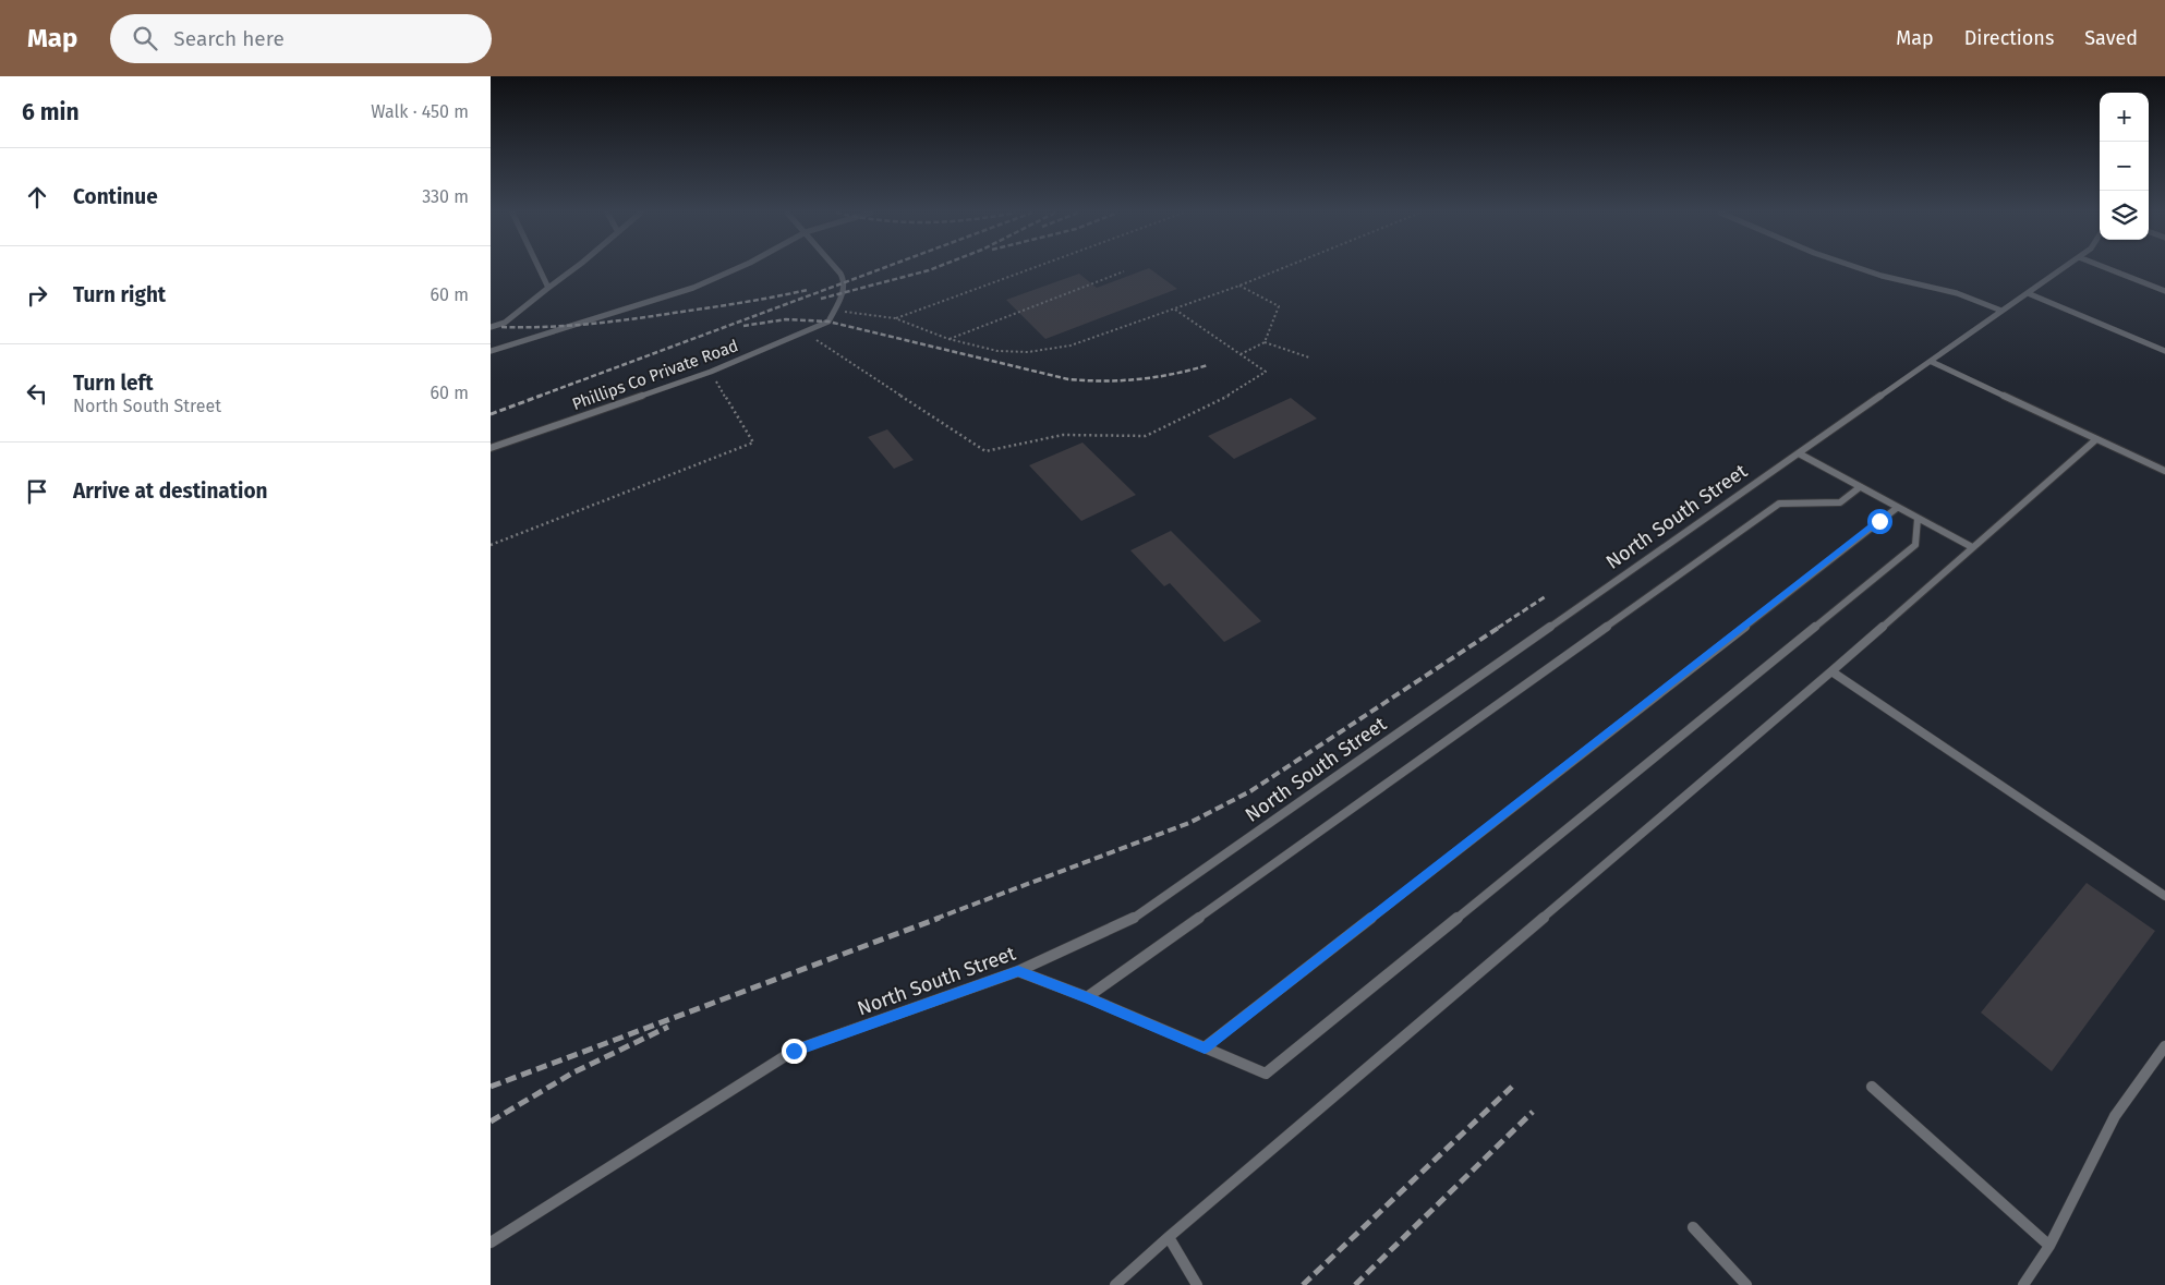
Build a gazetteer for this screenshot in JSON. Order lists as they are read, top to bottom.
{
  "streets": {
    "lane": ["Phillips Co Private Road", "North South Street"]
  },
  "page": {
    "header": "Map",
    "search": "Search here",
    "nav": ["Map", "Directions", "Saved"],
    "heading": ["6 min", "Walk · 450 m"],
    "map_buttons": ["+", "−"],
    "list": [
      ["Continue", "330 m"],
      ["Turn right", "60 m"],
      ["Turn left", "North South Street", "60 m"],
      "Arrive at destination"
    ]
  }
}
